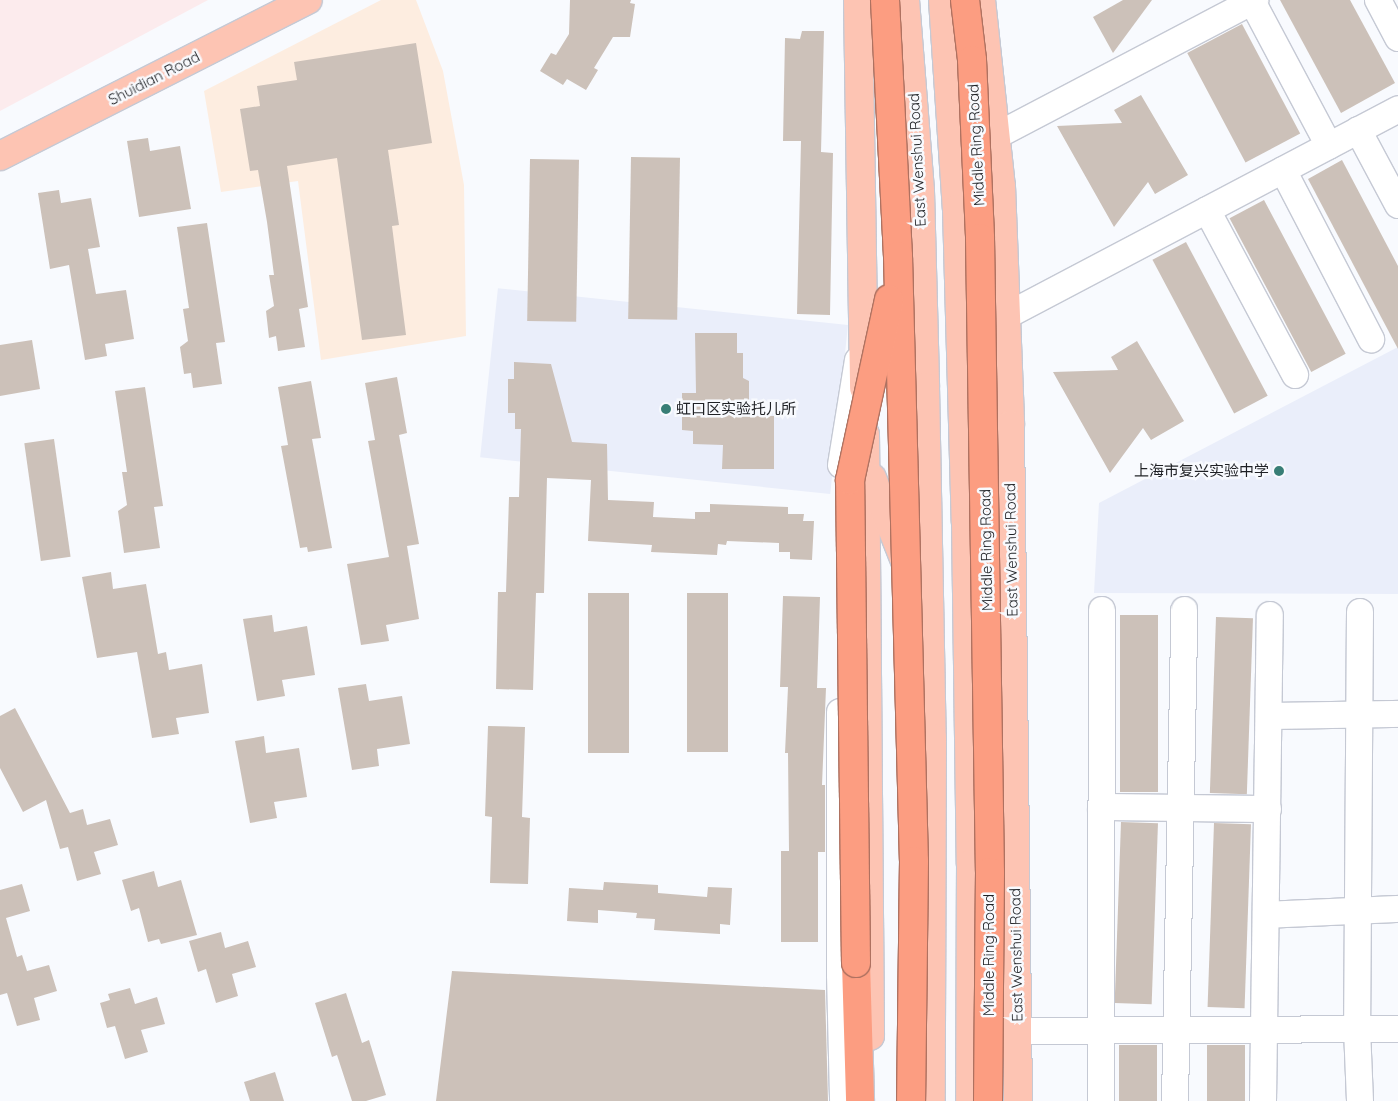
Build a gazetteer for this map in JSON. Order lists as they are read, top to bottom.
{
  "streets": {
    "highway": ["Middle Ring Road"],
    "main road": ["Shuidian Road", "East Wenshui Road"]
  },
  "places": ["虹口区实验托儿所", "上海市复兴实验中学"]
}
